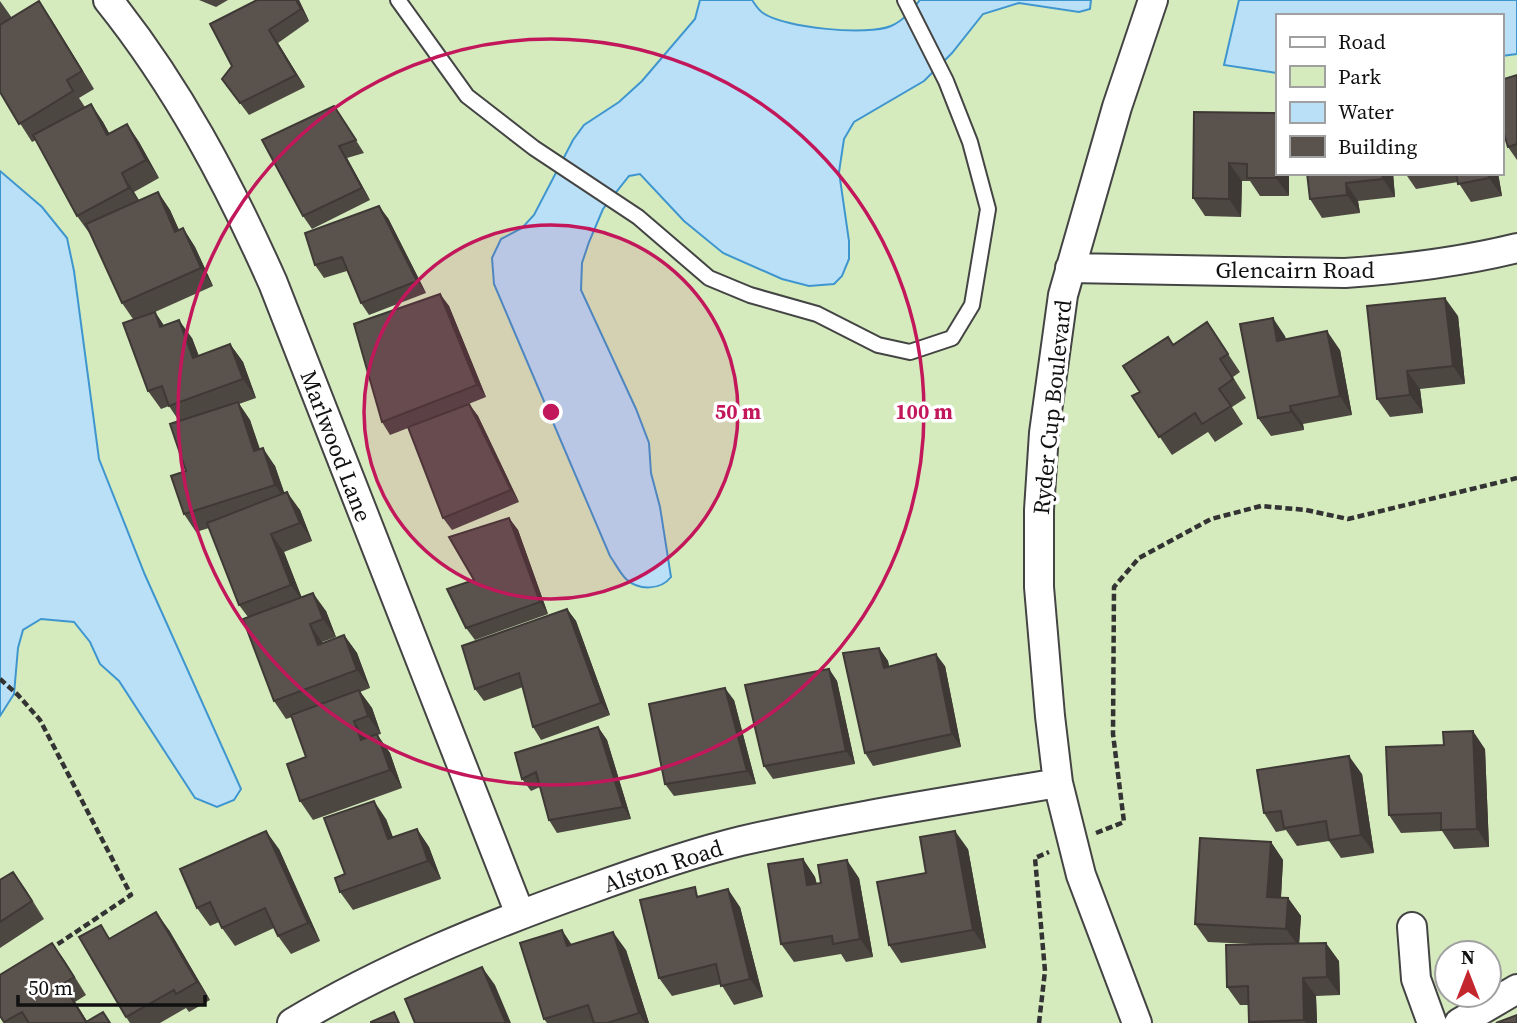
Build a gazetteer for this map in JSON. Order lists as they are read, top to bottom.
{
  "streets": {
    "street": [
      "Glencairn Road",
      "Ryder Cup Boulevard",
      "Marlwood Lane",
      "Alston Road"
    ]
  },
  "crossings": [
    ["Glencairn Road", "Ryder Cup Boulevard"],
    ["Ryder Cup Boulevard", "Alston Road"],
    ["Marlwood Lane", "Alston Road"]
  ],
  "legend": [
    "Road",
    "Park",
    "Water",
    "Building"
  ],
  "scale_bar": "50 m",
  "north": "top",
  "rings": ["50 m", "100 m"]
}
